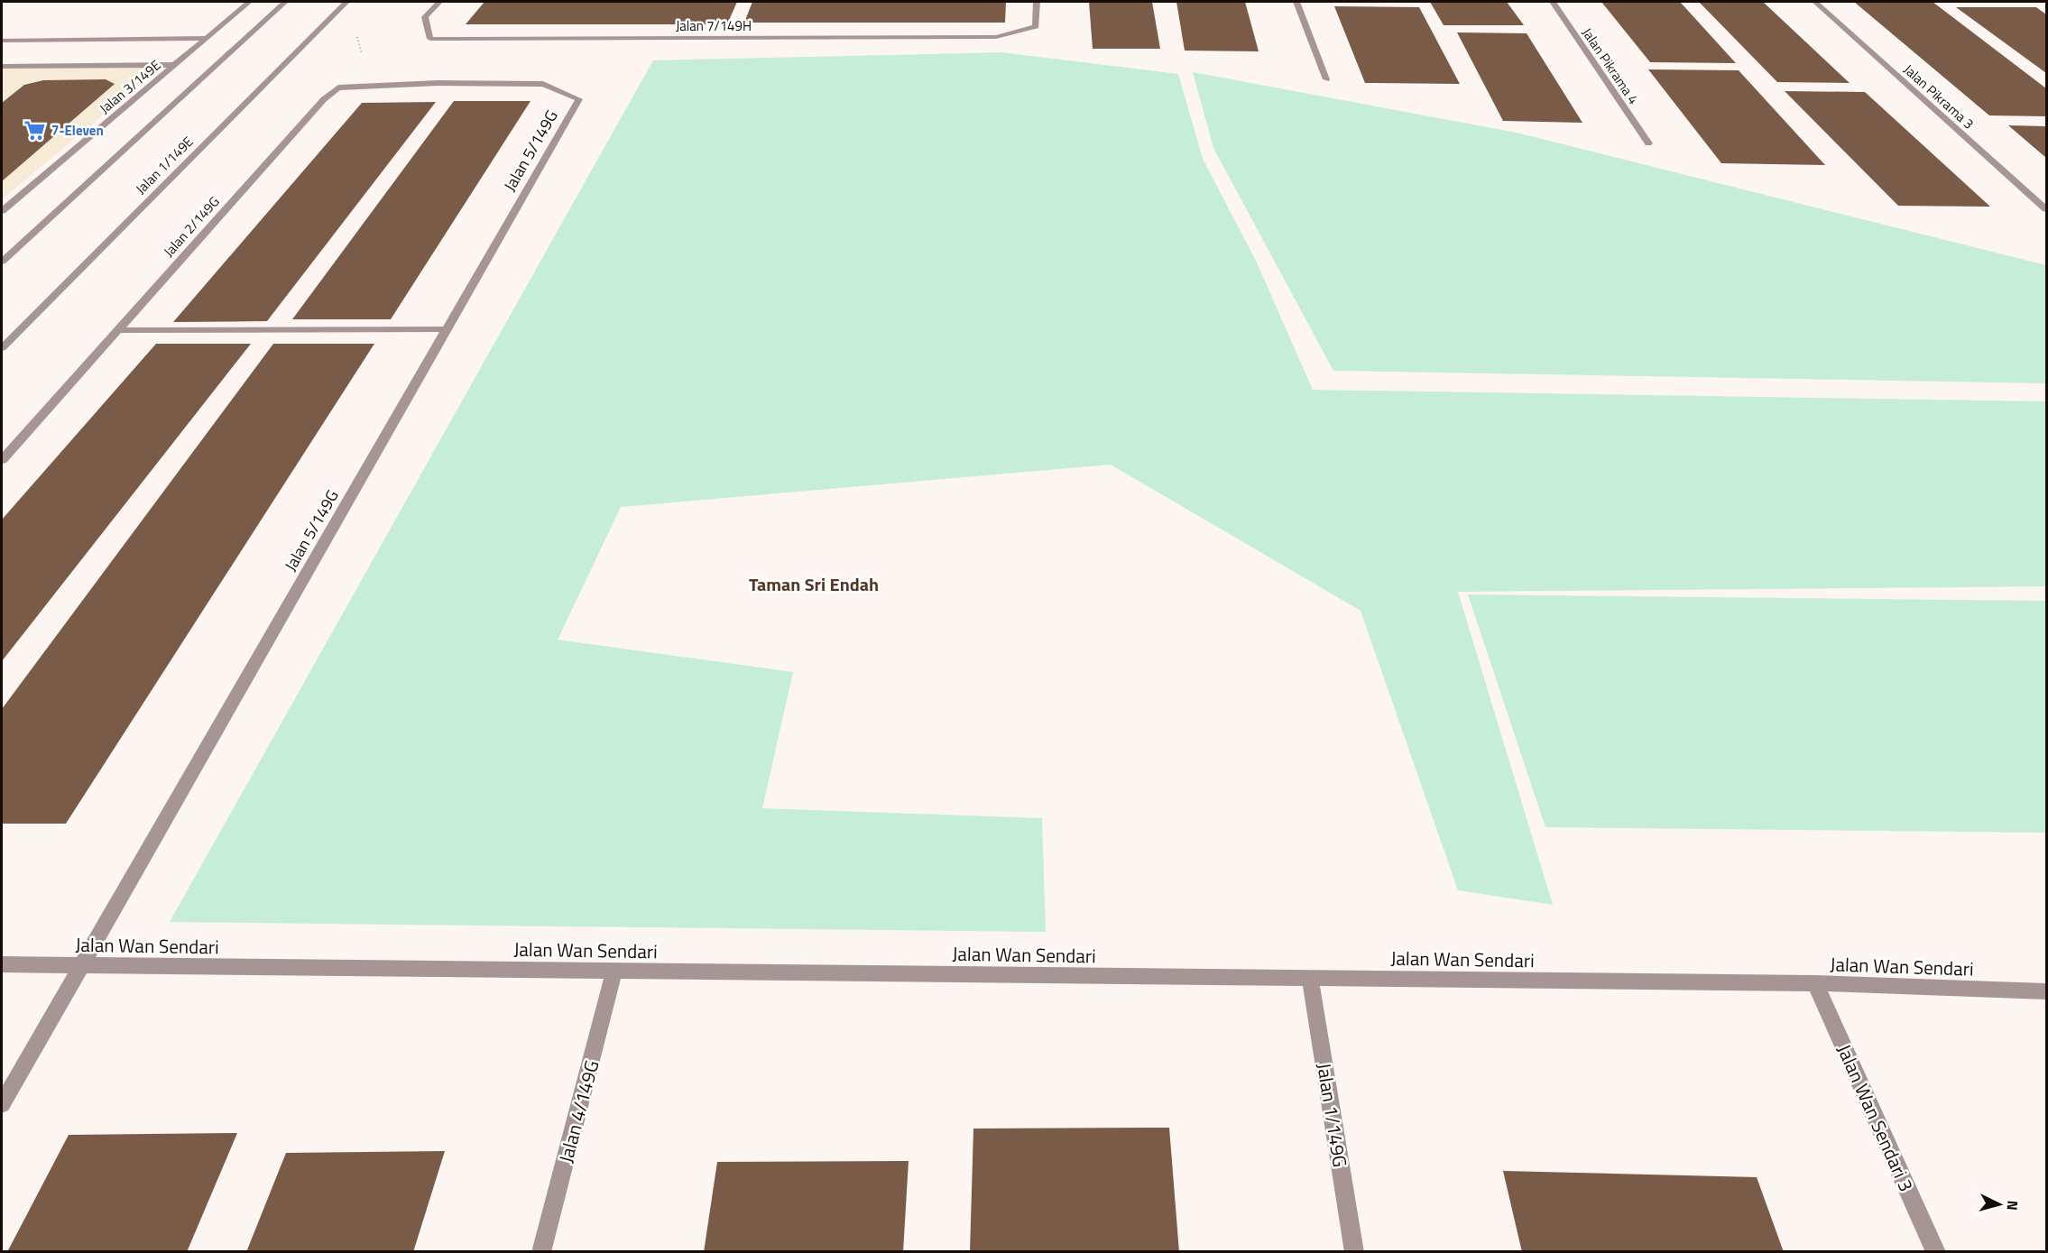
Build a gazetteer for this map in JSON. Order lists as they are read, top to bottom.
{
  "streets": {
    "street": [
      "Jalan 7/149H",
      "Jalan Pikrama 4",
      "Jalan 3/149E",
      "Jalan Pikrama 3",
      "Jalan 5/149G",
      "Jalan 1/149E",
      "Jalan 2/149G",
      "Jalan Wan Sendari",
      "Jalan 4/149G",
      "Jalan 1/149G",
      "Jalan Wan Sendari 3"
    ]
  },
  "crossings": [
    ["Jalan 5/149G", "Jalan 2/149G"],
    ["Jalan 5/149G", "Jalan Wan Sendari"],
    ["Jalan Wan Sendari", "Jalan 4/149G"],
    ["Jalan Wan Sendari", "Jalan 1/149G"],
    ["Jalan Wan Sendari", "Jalan Wan Sendari 3"]
  ],
  "districts": ["Taman Sri Endah"],
  "places": {
    "supermarket": ["7-Eleven"]
  },
  "north": "right"
}
